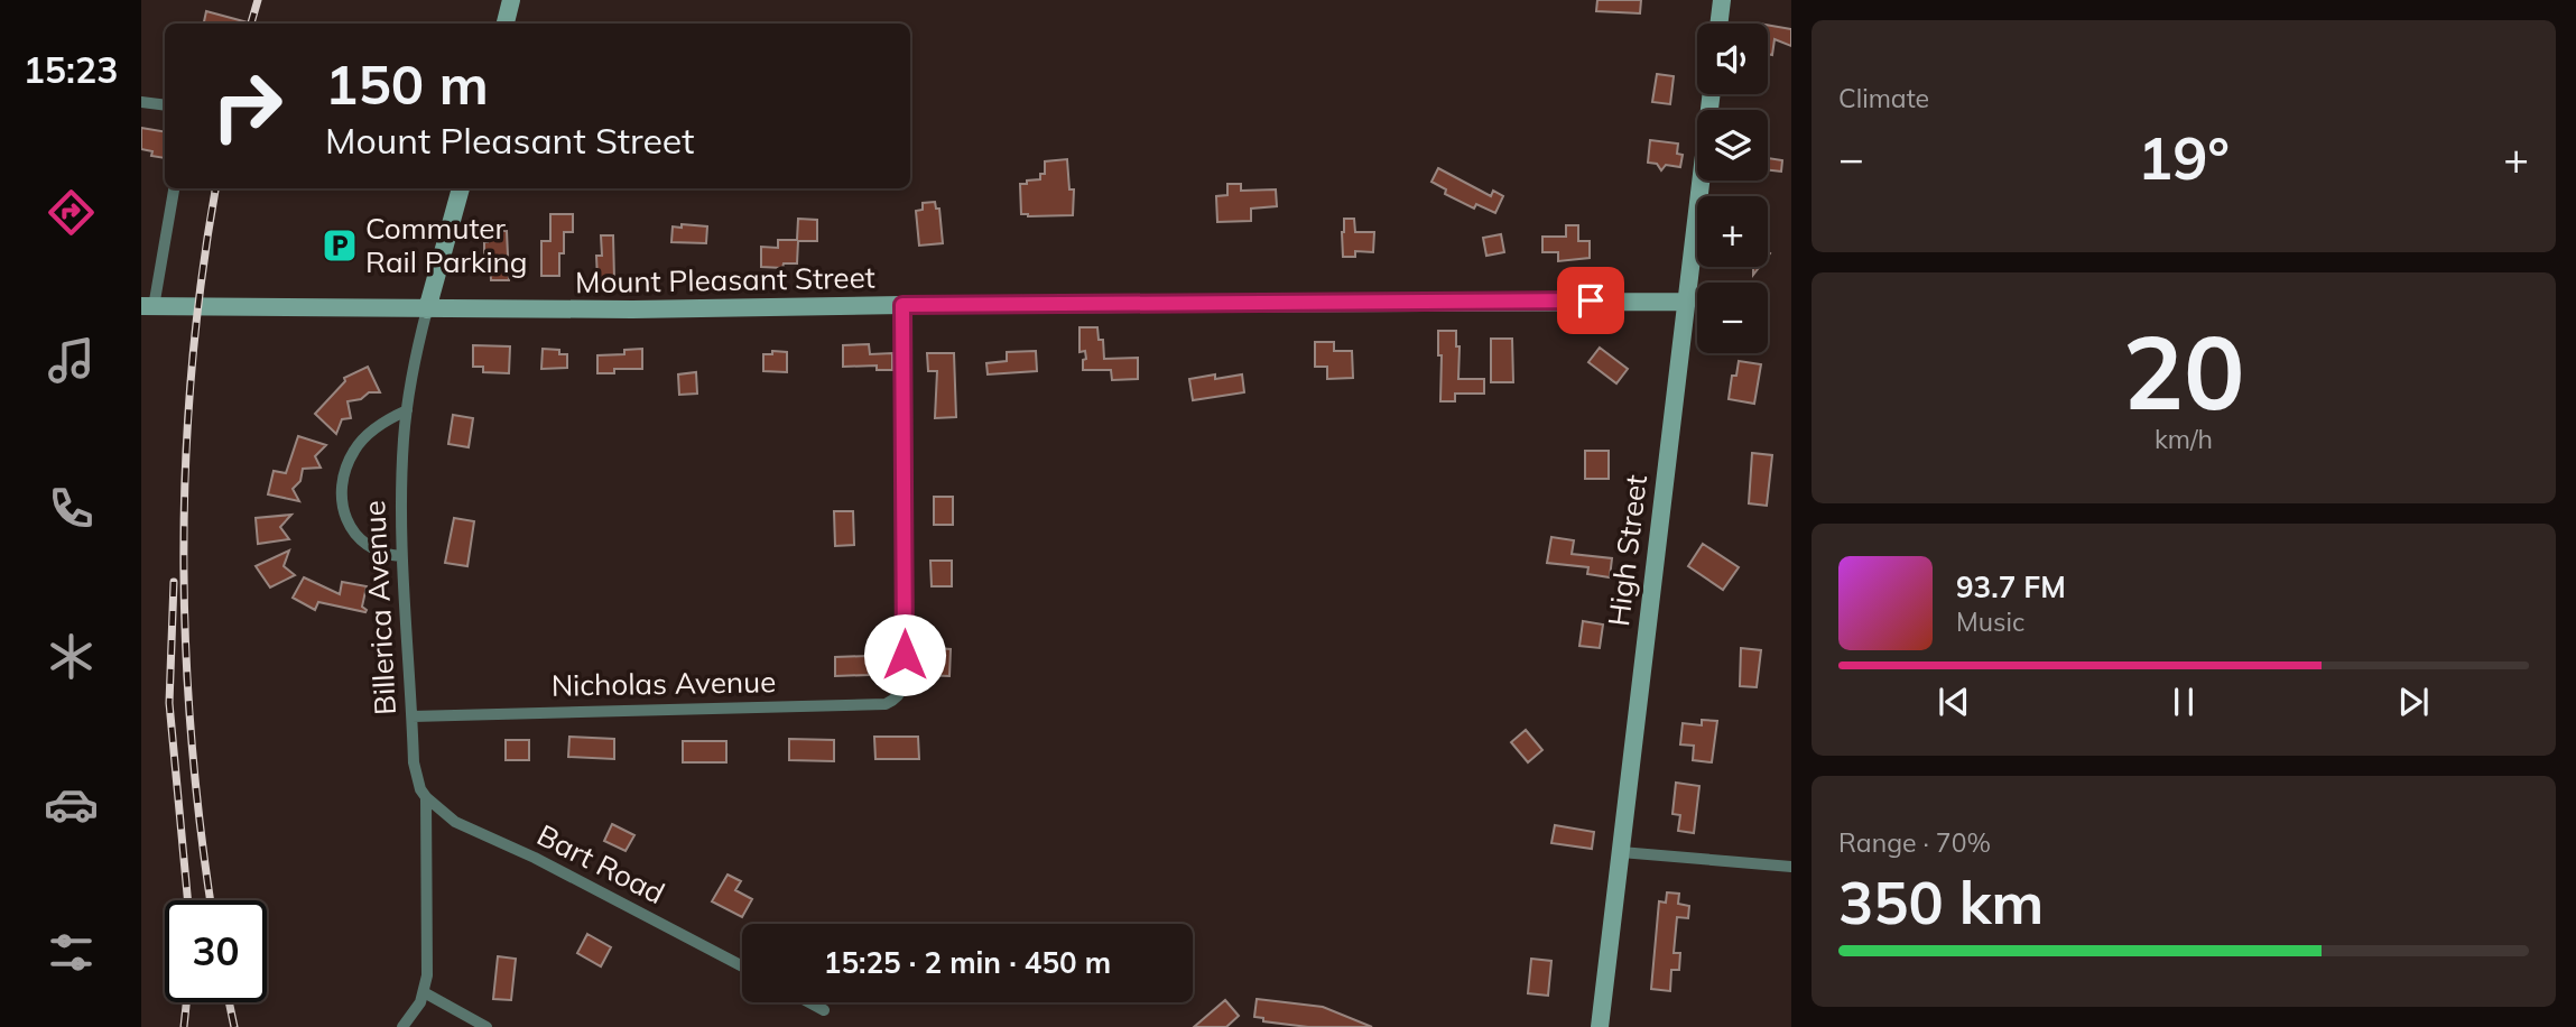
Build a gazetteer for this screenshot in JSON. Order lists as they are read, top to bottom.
{
  "streets": {
    "main road": ["Mount Pleasant Street", "High Street", "Billerica Avenue"],
    "street": ["Nicholas Avenue", "Bart Road"]
  },
  "crossings": [
    ["Mount Pleasant Street", "High Street"],
    ["Mount Pleasant Street", "Billerica Avenue"],
    ["Mount Pleasant Street", "Nicholas Avenue"],
    ["Billerica Avenue", "Nicholas Avenue"],
    ["Billerica Avenue", "Bart Road"]
  ],
  "places": {
    "parking": ["Commuter Rail Parking"]
  },
  "page": {
    "tabs": "15:23",
    "tile": [
      "Climate",
      ["20", "km/h"],
      ["Range · 70%", "350 km"]
    ],
    "map_buttons": ["+", "−"],
    "turn": ["150 m", "Mount Pleasant Street"],
    "heat": ["−", "19°", "+"],
    "song": ["93.7 FM", "Music"],
    "limit": "30",
    "trip": "15:25 · 2 min · 450 m"
  }
}
